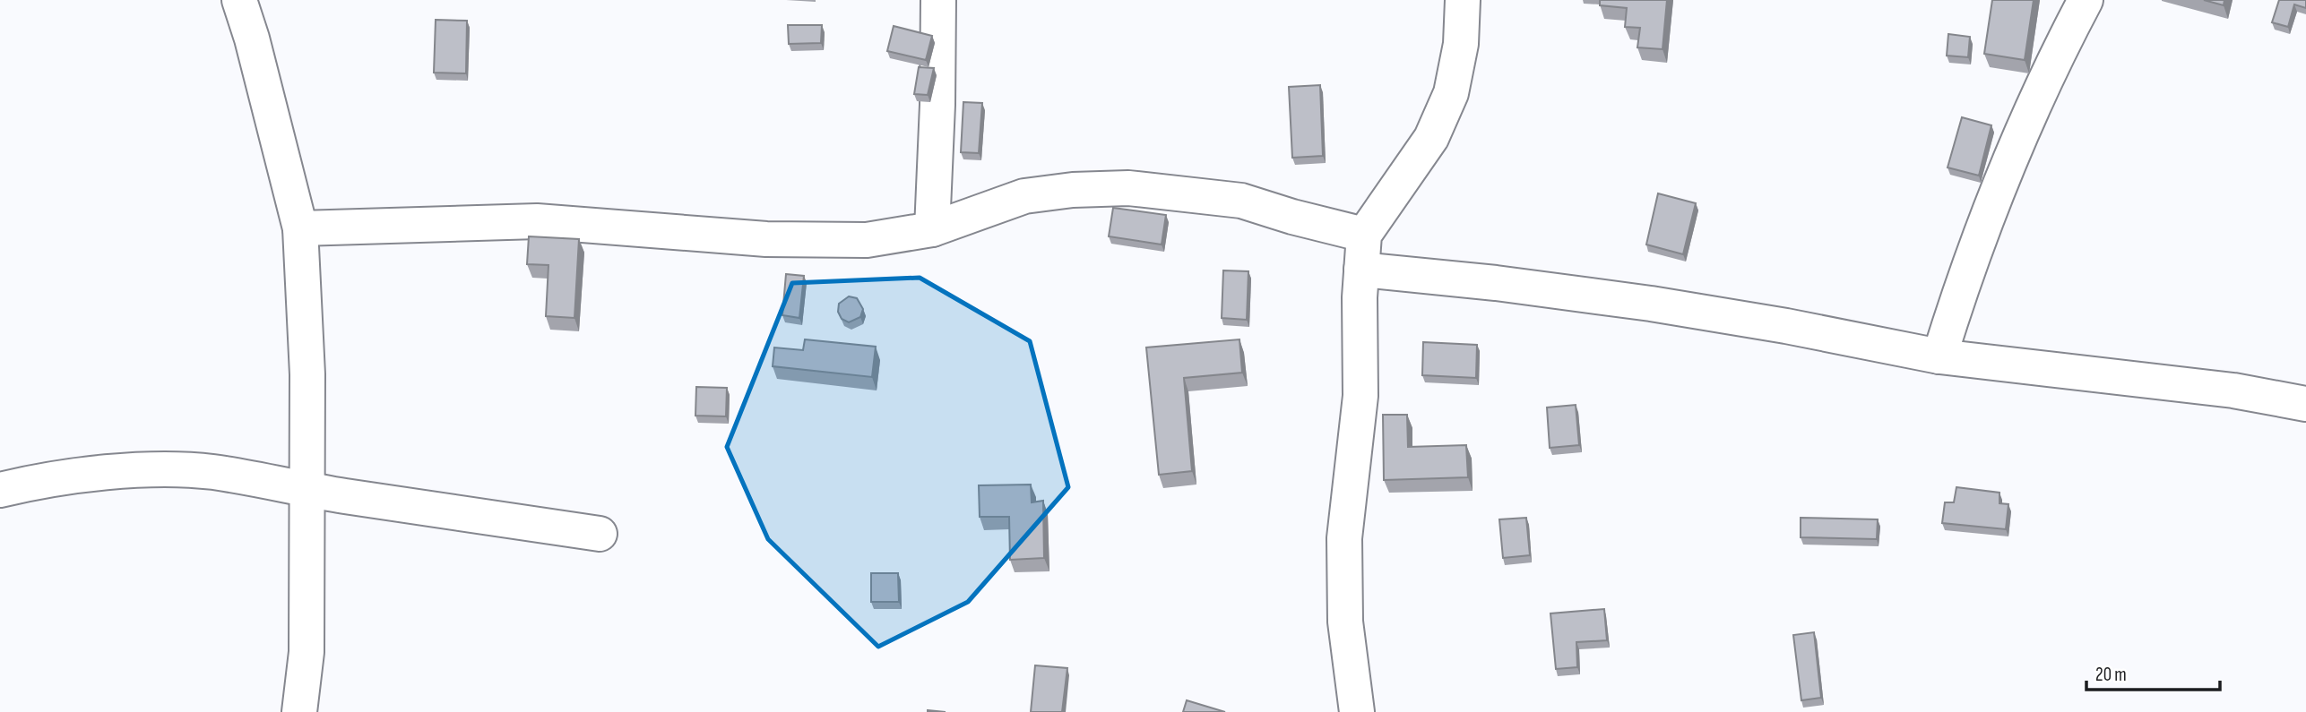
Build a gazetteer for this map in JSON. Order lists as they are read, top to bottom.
{
  "scale_bar": "20 m"
}
